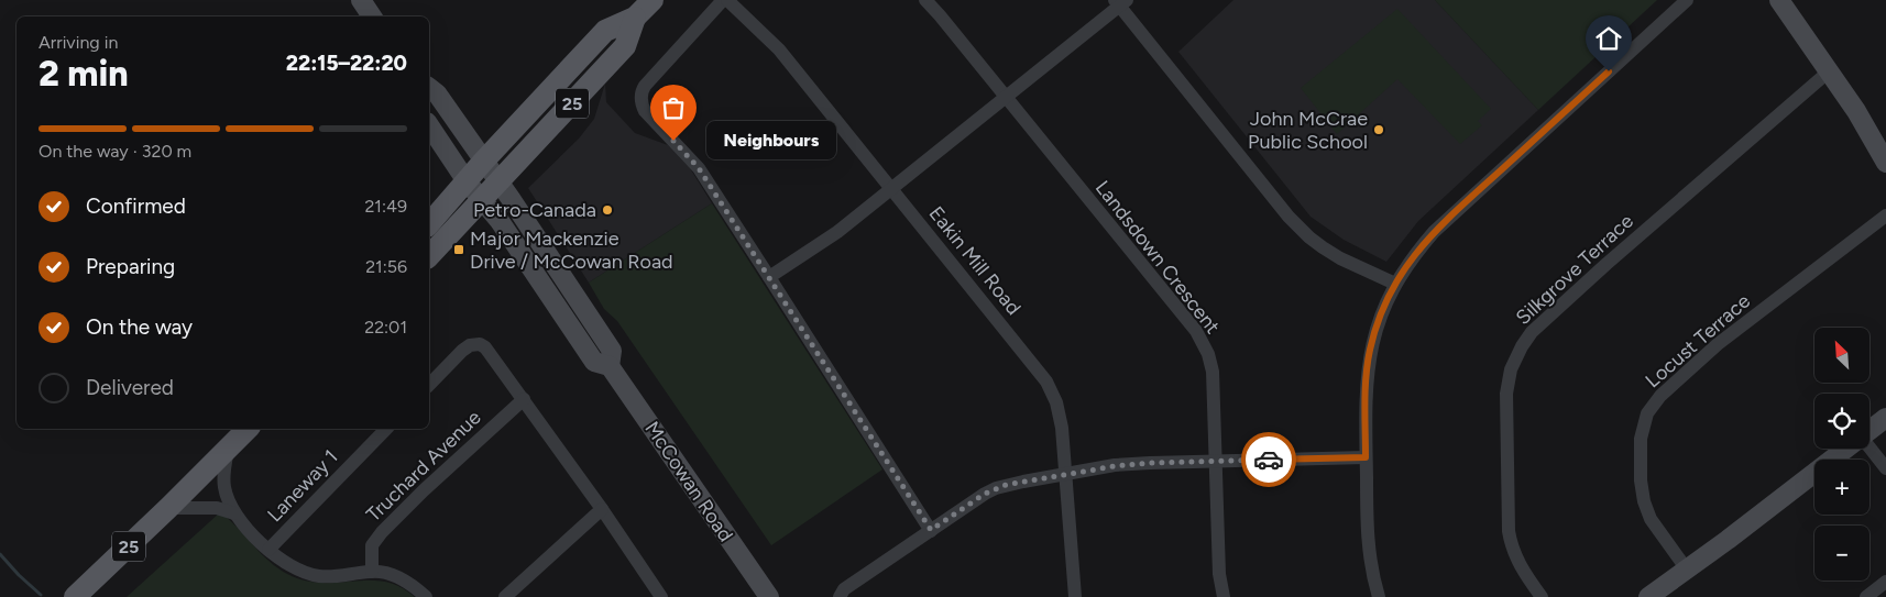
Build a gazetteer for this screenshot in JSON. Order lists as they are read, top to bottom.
{
  "streets": {
    "main road": ["25", "McCowan Road"],
    "street": [
      "Landsdown Crescent",
      "Eakin Mill Road",
      "Silkgrove Terrace",
      "Locust Terrace",
      "Truchard Avenue",
      "Laneway 1"
    ]
  },
  "crossings": [
    ["25", "McCowan Road"]
  ],
  "places": {
    "other": ["John McCrae Public School", "Neighbours", "Petro-Canada"],
    "transit": ["Major Mackenzie Drive / McCowan Road"]
  },
  "north": "top left",
  "page": {
    "heading": ["2 min", "Arriving in", "22:15–22:20"],
    "bar": "On the way · 320 m",
    "bubble": "Neighbours",
    "list": [
      ["Confirmed", "21:49"],
      ["Preparing", "21:56"],
      ["On the way", "22:01"],
      "Delivered"
    ],
    "map_buttons": ["+", "−"]
  }
}
